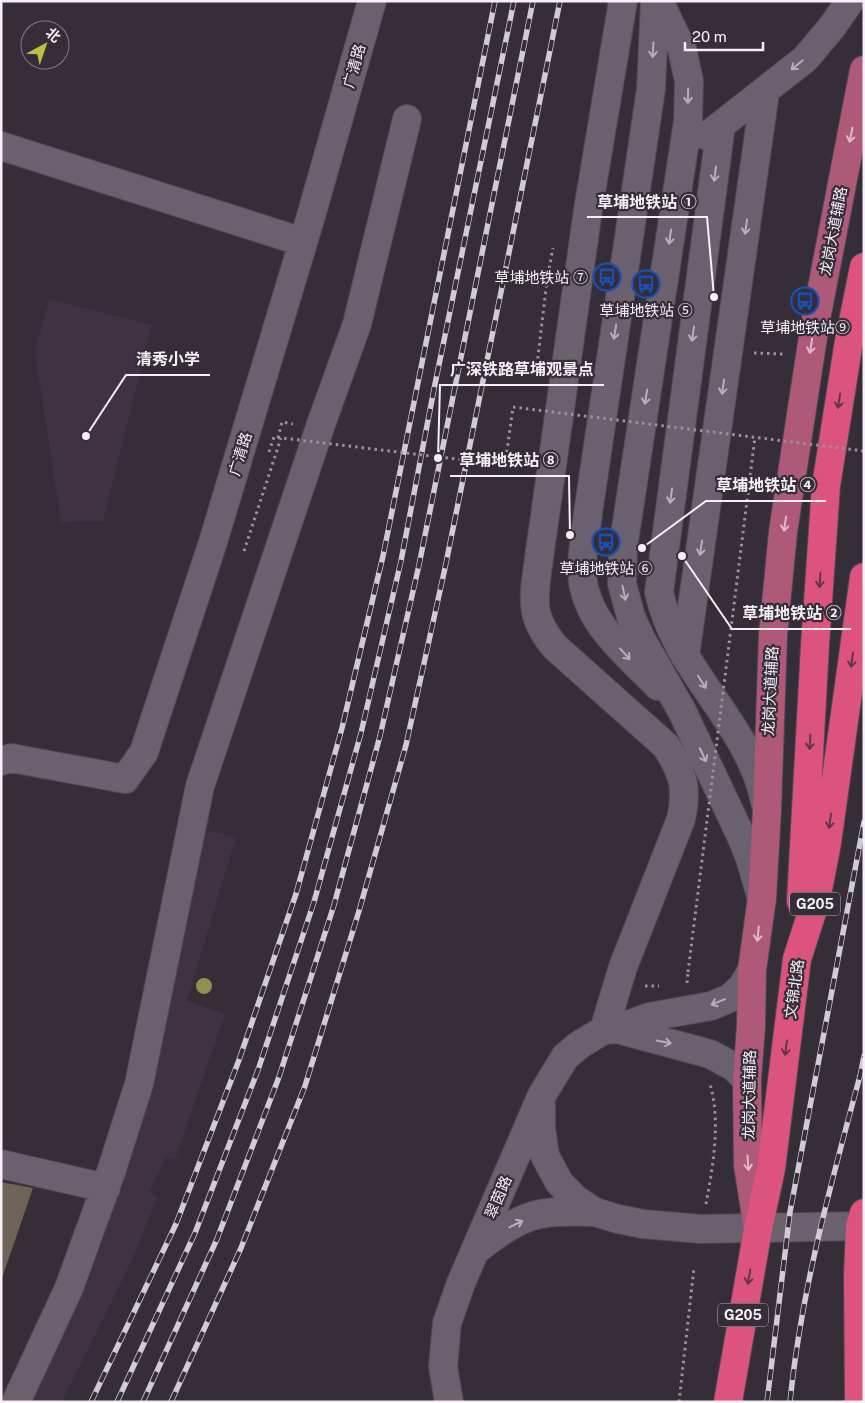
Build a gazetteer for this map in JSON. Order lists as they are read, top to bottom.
{
  "streets": {
    "highway": ["G205", "文锦北路"],
    "main road": ["龙岗大道辅路"],
    "street": ["广清路", "翠茵路"]
  },
  "crossings": [
    ["龙岗大道辅路", "文锦北路"],
    ["龙岗大道辅路", "翠茵路"]
  ],
  "one_way": ["龙岗大道辅路"],
  "places": {
    "bus stop": [
      "草埔地铁站 ⑦",
      "草埔地铁站 ⑤",
      "草埔地铁站⑨",
      "草埔地铁站 ⑥"
    ],
    "other": [
      "草埔地铁站 ①",
      "清秀小学",
      "广深铁路草埔观景点",
      "草埔地铁站 ⑧",
      "草埔地铁站 ④",
      "草埔地铁站 ②"
    ]
  },
  "scale_bar": "20 m",
  "north": "top right"
}
